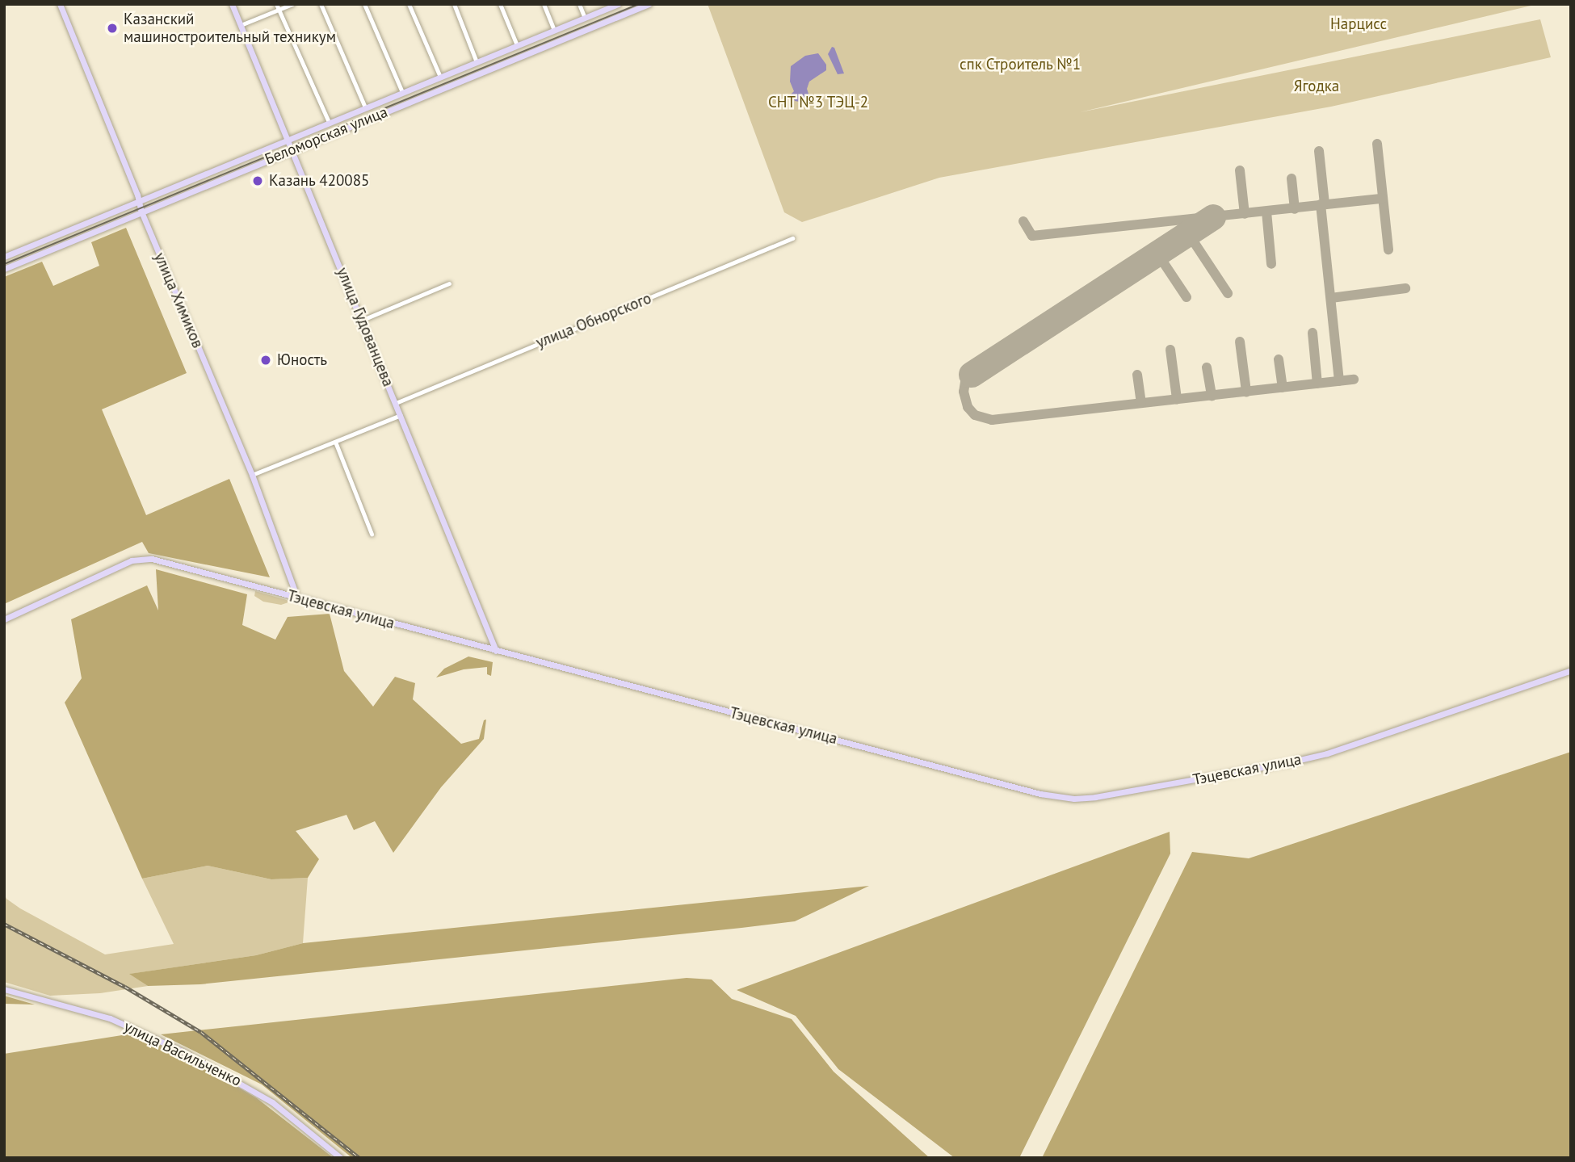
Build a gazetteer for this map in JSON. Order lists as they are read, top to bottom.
{
  "streets": {
    "main road": [
      "Беломорская улица",
      "улица Химиков",
      "улица Гудованцева",
      "Тэцевская улица",
      "улица Васильченко"
    ],
    "street": ["улица Обнорского"]
  },
  "crossings": [
    ["Беломорская улица", "улица Химиков"],
    ["Беломорская улица", "улица Гудованцева"],
    ["улица Химиков", "Тэцевская улица"],
    ["улица Обнорского", "улица Гудованцева"],
    ["улица Гудованцева", "Тэцевская улица"]
  ],
  "parks": [
    "Нарцисс",
    "спк Строитель №1",
    "Ягодка",
    "СНТ №3 ТЭЦ-2"
  ],
  "places": ["Казанский машиностроительный техникум", "Казань 420085", "Юность"]
}
